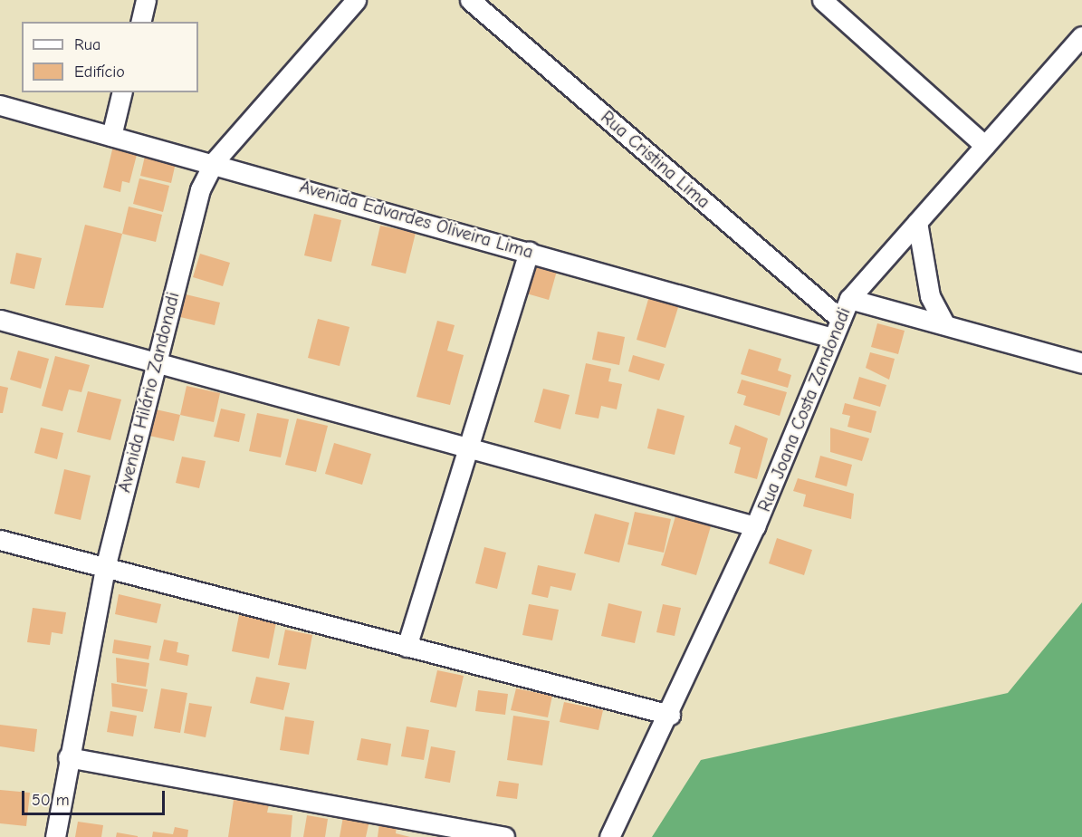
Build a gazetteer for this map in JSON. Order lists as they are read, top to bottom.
{
  "streets": {
    "street": [
      "Rua Cristina Lima",
      "Avenida Edvardes Oliveira Lima",
      "Avenida Hilário Zandonadi",
      "Rua Joana Costa Zandonadi"
    ]
  },
  "crossings": [
    ["Rua Cristina Lima", "Rua Joana Costa Zandonadi"],
    ["Avenida Edvardes Oliveira Lima", "Avenida Hilário Zandonadi"],
    ["Avenida Edvardes Oliveira Lima", "Rua Joana Costa Zandonadi"]
  ],
  "legend": ["Rua", "Edifício"],
  "scale_bar": "50 m"
}
